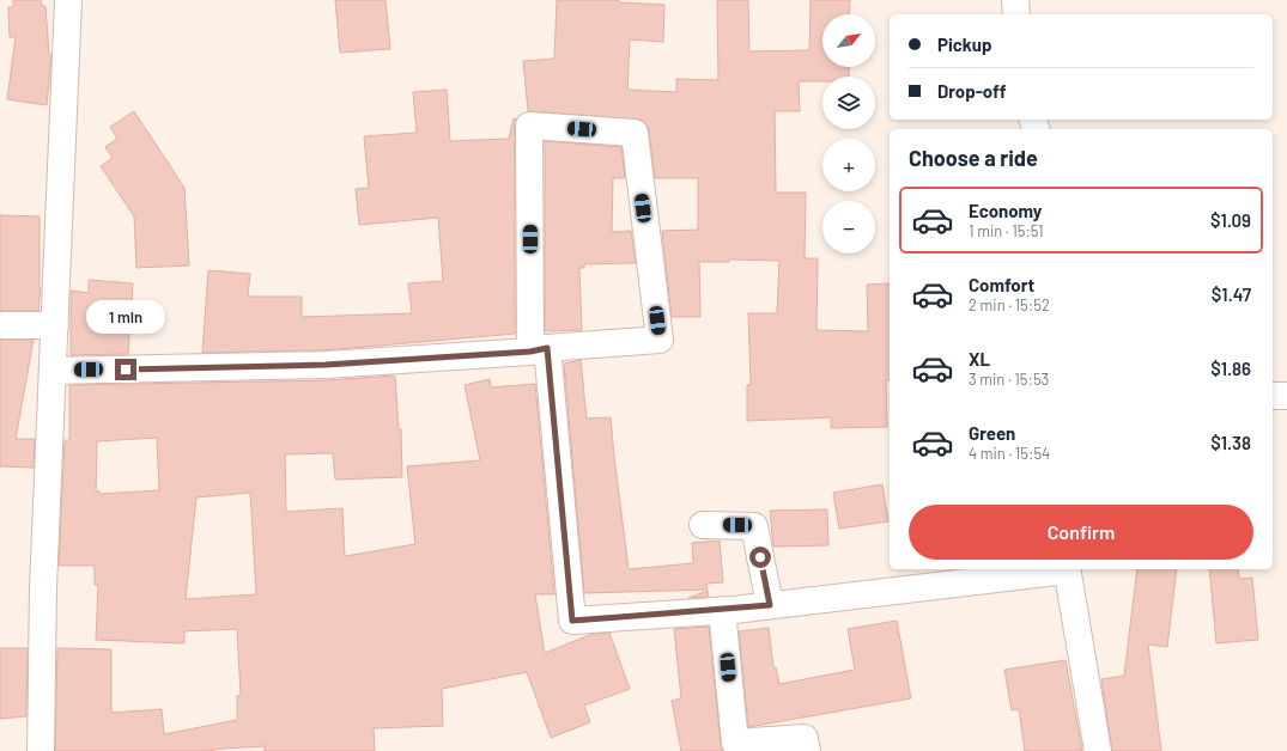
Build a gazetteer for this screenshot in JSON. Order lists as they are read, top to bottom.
{
  "north": "top right",
  "page": {
    "map_buttons": ["+", "−"],
    "banner": ["Pickup", "Drop-off"],
    "heading": "Choose a ride",
    "list": [
      {
        "name": "Economy",
        "note": "1 min · 15:51",
        "value": "$1.09"
      },
      {
        "name": "Comfort",
        "note": "2 min · 15:52",
        "value": "$1.47"
      },
      {
        "name": "XL",
        "note": "3 min · 15:53",
        "value": "$1.86"
      },
      {
        "name": "Green",
        "note": "4 min · 15:54",
        "value": "$1.38"
      }
    ],
    "bubble": "1 min",
    "buttons": "Confirm"
  }
}
